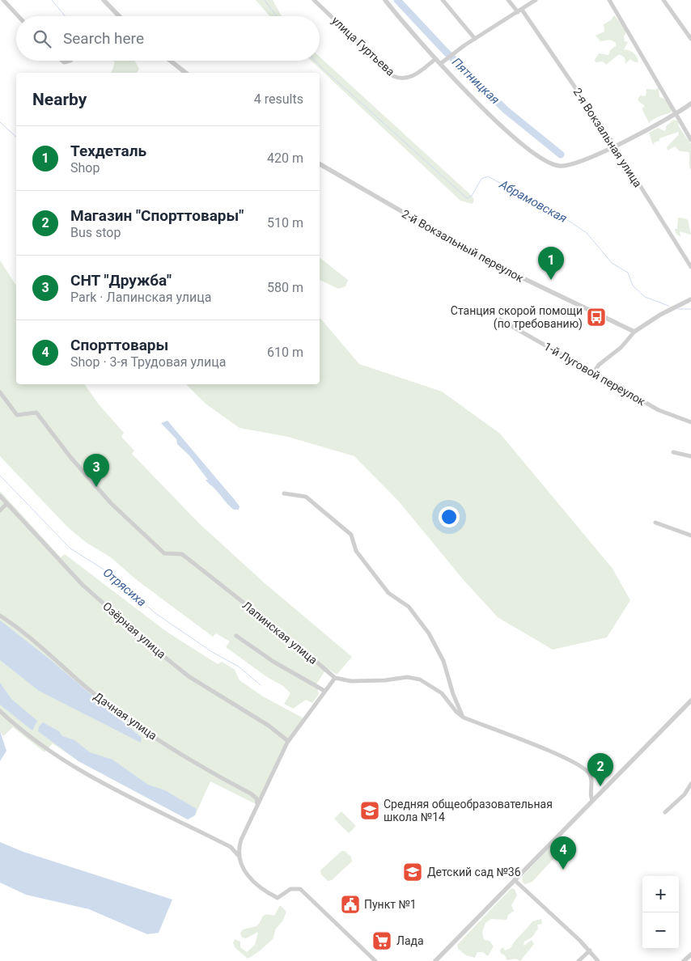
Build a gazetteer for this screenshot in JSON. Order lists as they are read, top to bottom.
{
  "streets": {
    "street": [
      "улица Гуртьева",
      "2-я Вокзальная улица",
      "2-й Вокзальный переулок",
      "1-й Луговой переулок",
      "Озёрная улица",
      "Лапинская улица",
      "Дачная улица"
    ]
  },
  "water": ["Пятницкая", "Абрамовская", "Отрясиха"],
  "places": {
    "bus stop": ["Станция скорой помощи (по требованию)"],
    "school or university": ["Средняя общеобразовательная школа №14", "Детский сад №36"],
    "public building": ["Пункт №1"],
    "supermarket": ["Лада"]
  },
  "page": {
    "search": "Search here",
    "heading": ["Nearby", "4 results"],
    "list": [
      {
        "mark": "1",
        "name": "Техдеталь",
        "note": "Shop",
        "value": "420 m"
      },
      {
        "mark": "2",
        "name": "Магазин \"Спорттовары\"",
        "note": "Bus stop",
        "value": "510 m"
      },
      {
        "mark": "3",
        "name": "СНТ \"Дружба\"",
        "note": "Park · Лапинская улица",
        "value": "580 m"
      },
      {
        "mark": "4",
        "name": "Спорттовары",
        "note": "Shop · 3-я Трудовая улица",
        "value": "610 m"
      }
    ],
    "pins": [
      "1",
      "3",
      "2",
      "4"
    ],
    "map_buttons": ["+", "−"]
  }
}
